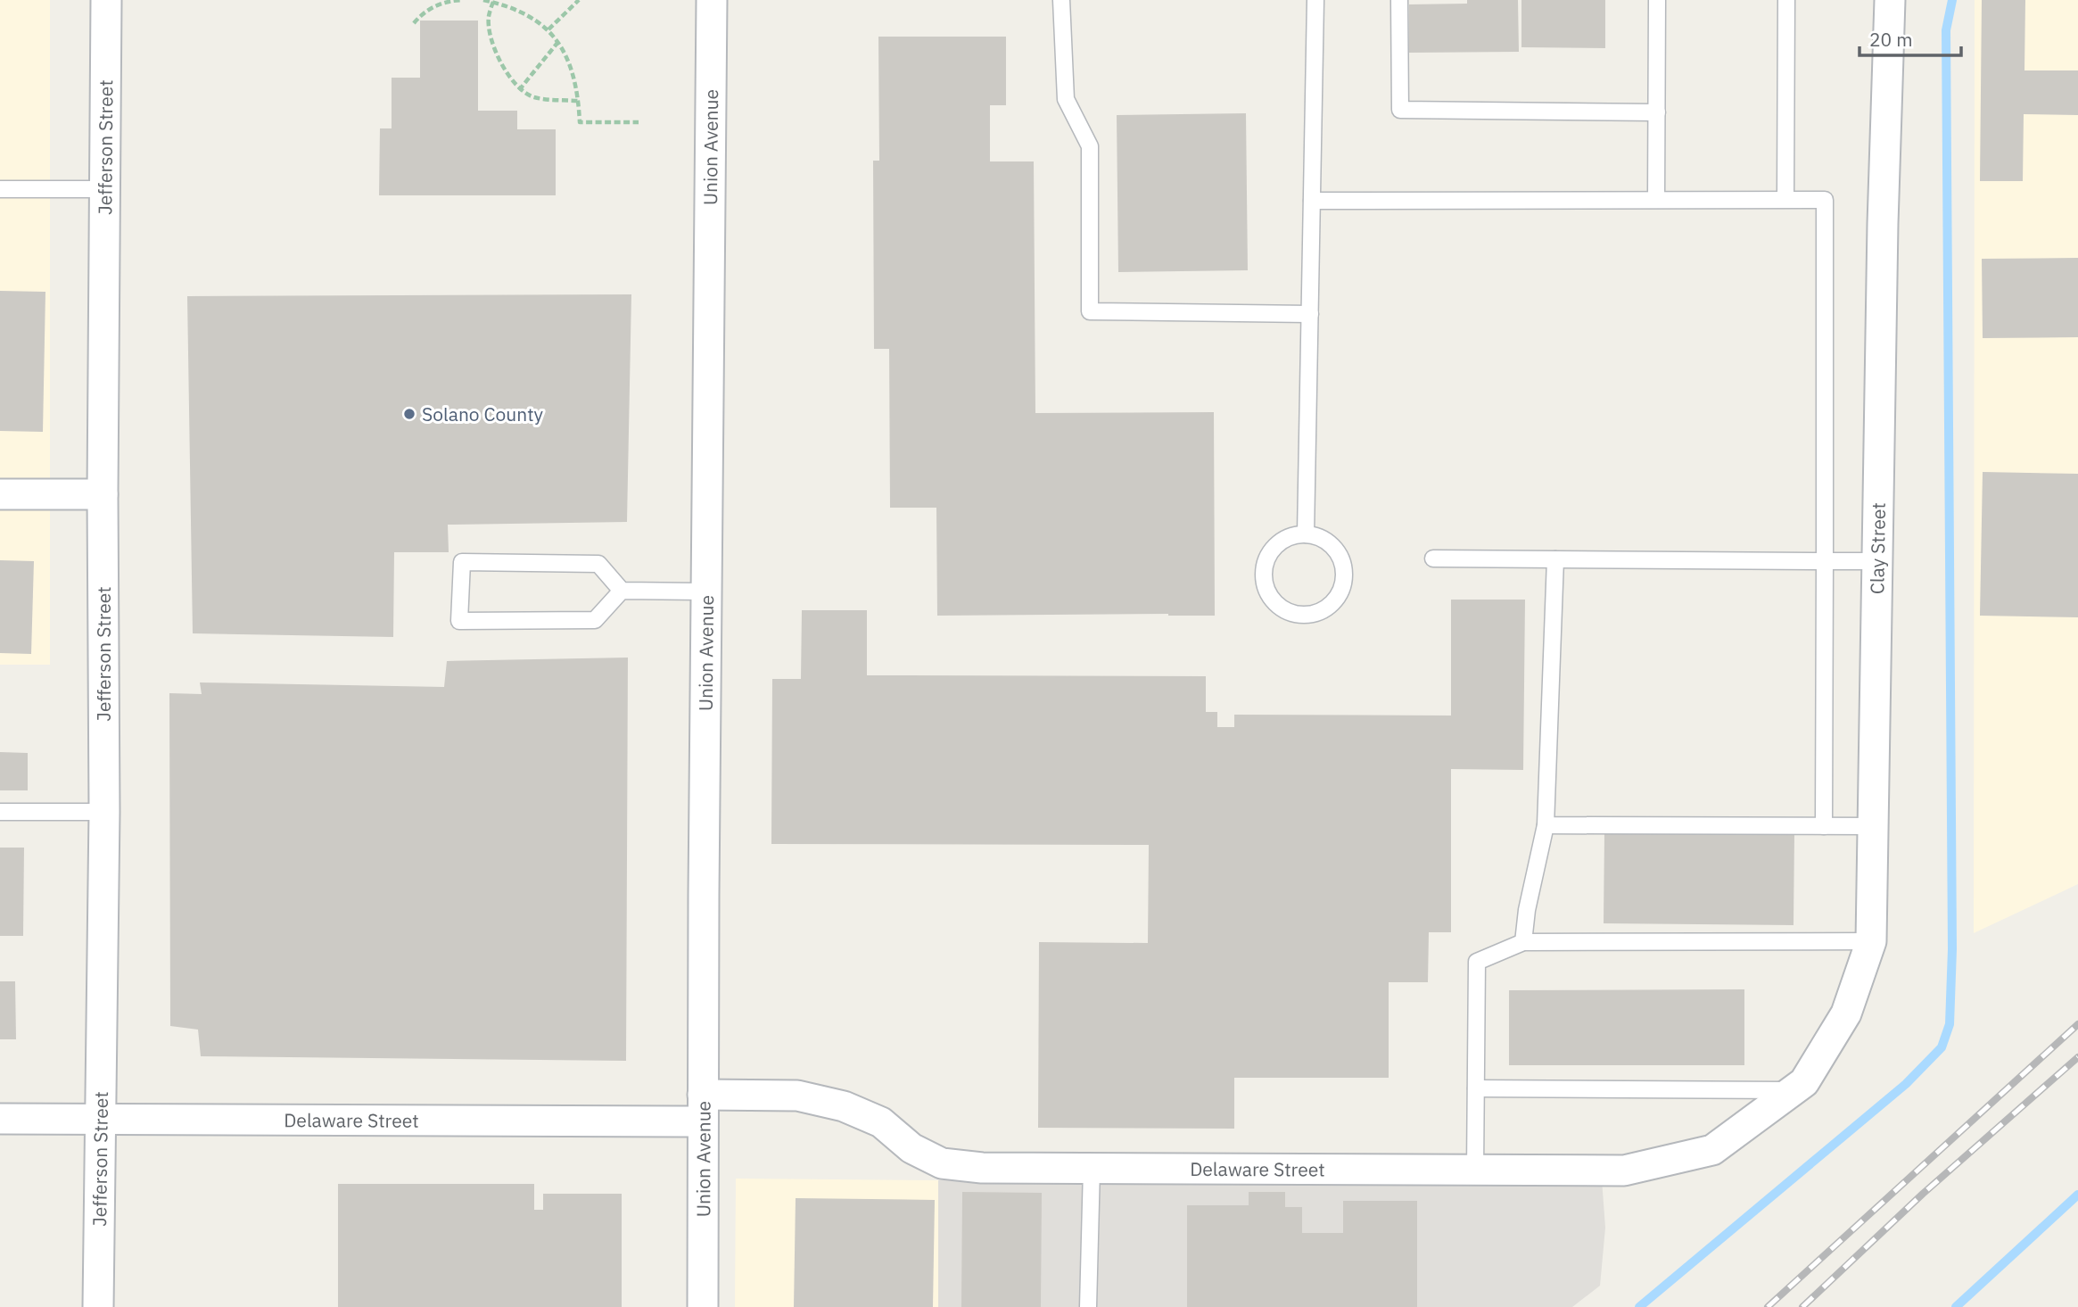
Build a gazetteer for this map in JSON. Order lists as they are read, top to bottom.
{
  "streets": {
    "street": [
      "Jefferson Street",
      "Union Avenue",
      "Clay Street",
      "Delaware Street"
    ]
  },
  "crossings": [
    ["Jefferson Street", "Delaware Street"],
    ["Union Avenue", "Delaware Street"],
    ["Clay Street", "Delaware Street"]
  ],
  "places": ["Solano County"],
  "scale_bar": "20 m"
}
